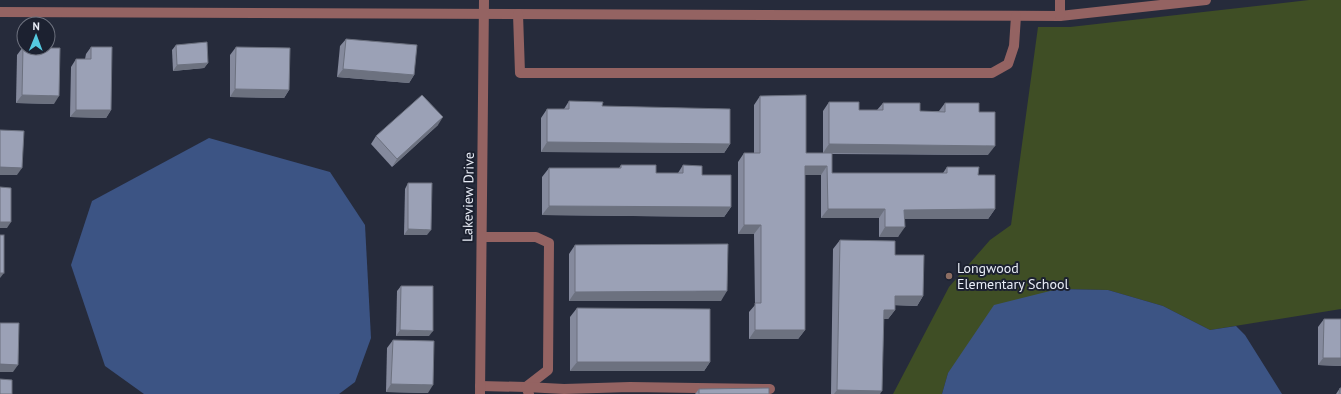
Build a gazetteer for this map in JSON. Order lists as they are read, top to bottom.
{
  "streets": {
    "street": ["Lakeview Drive"]
  },
  "places": ["Longwood Elementary School"],
  "north": "top"
}
